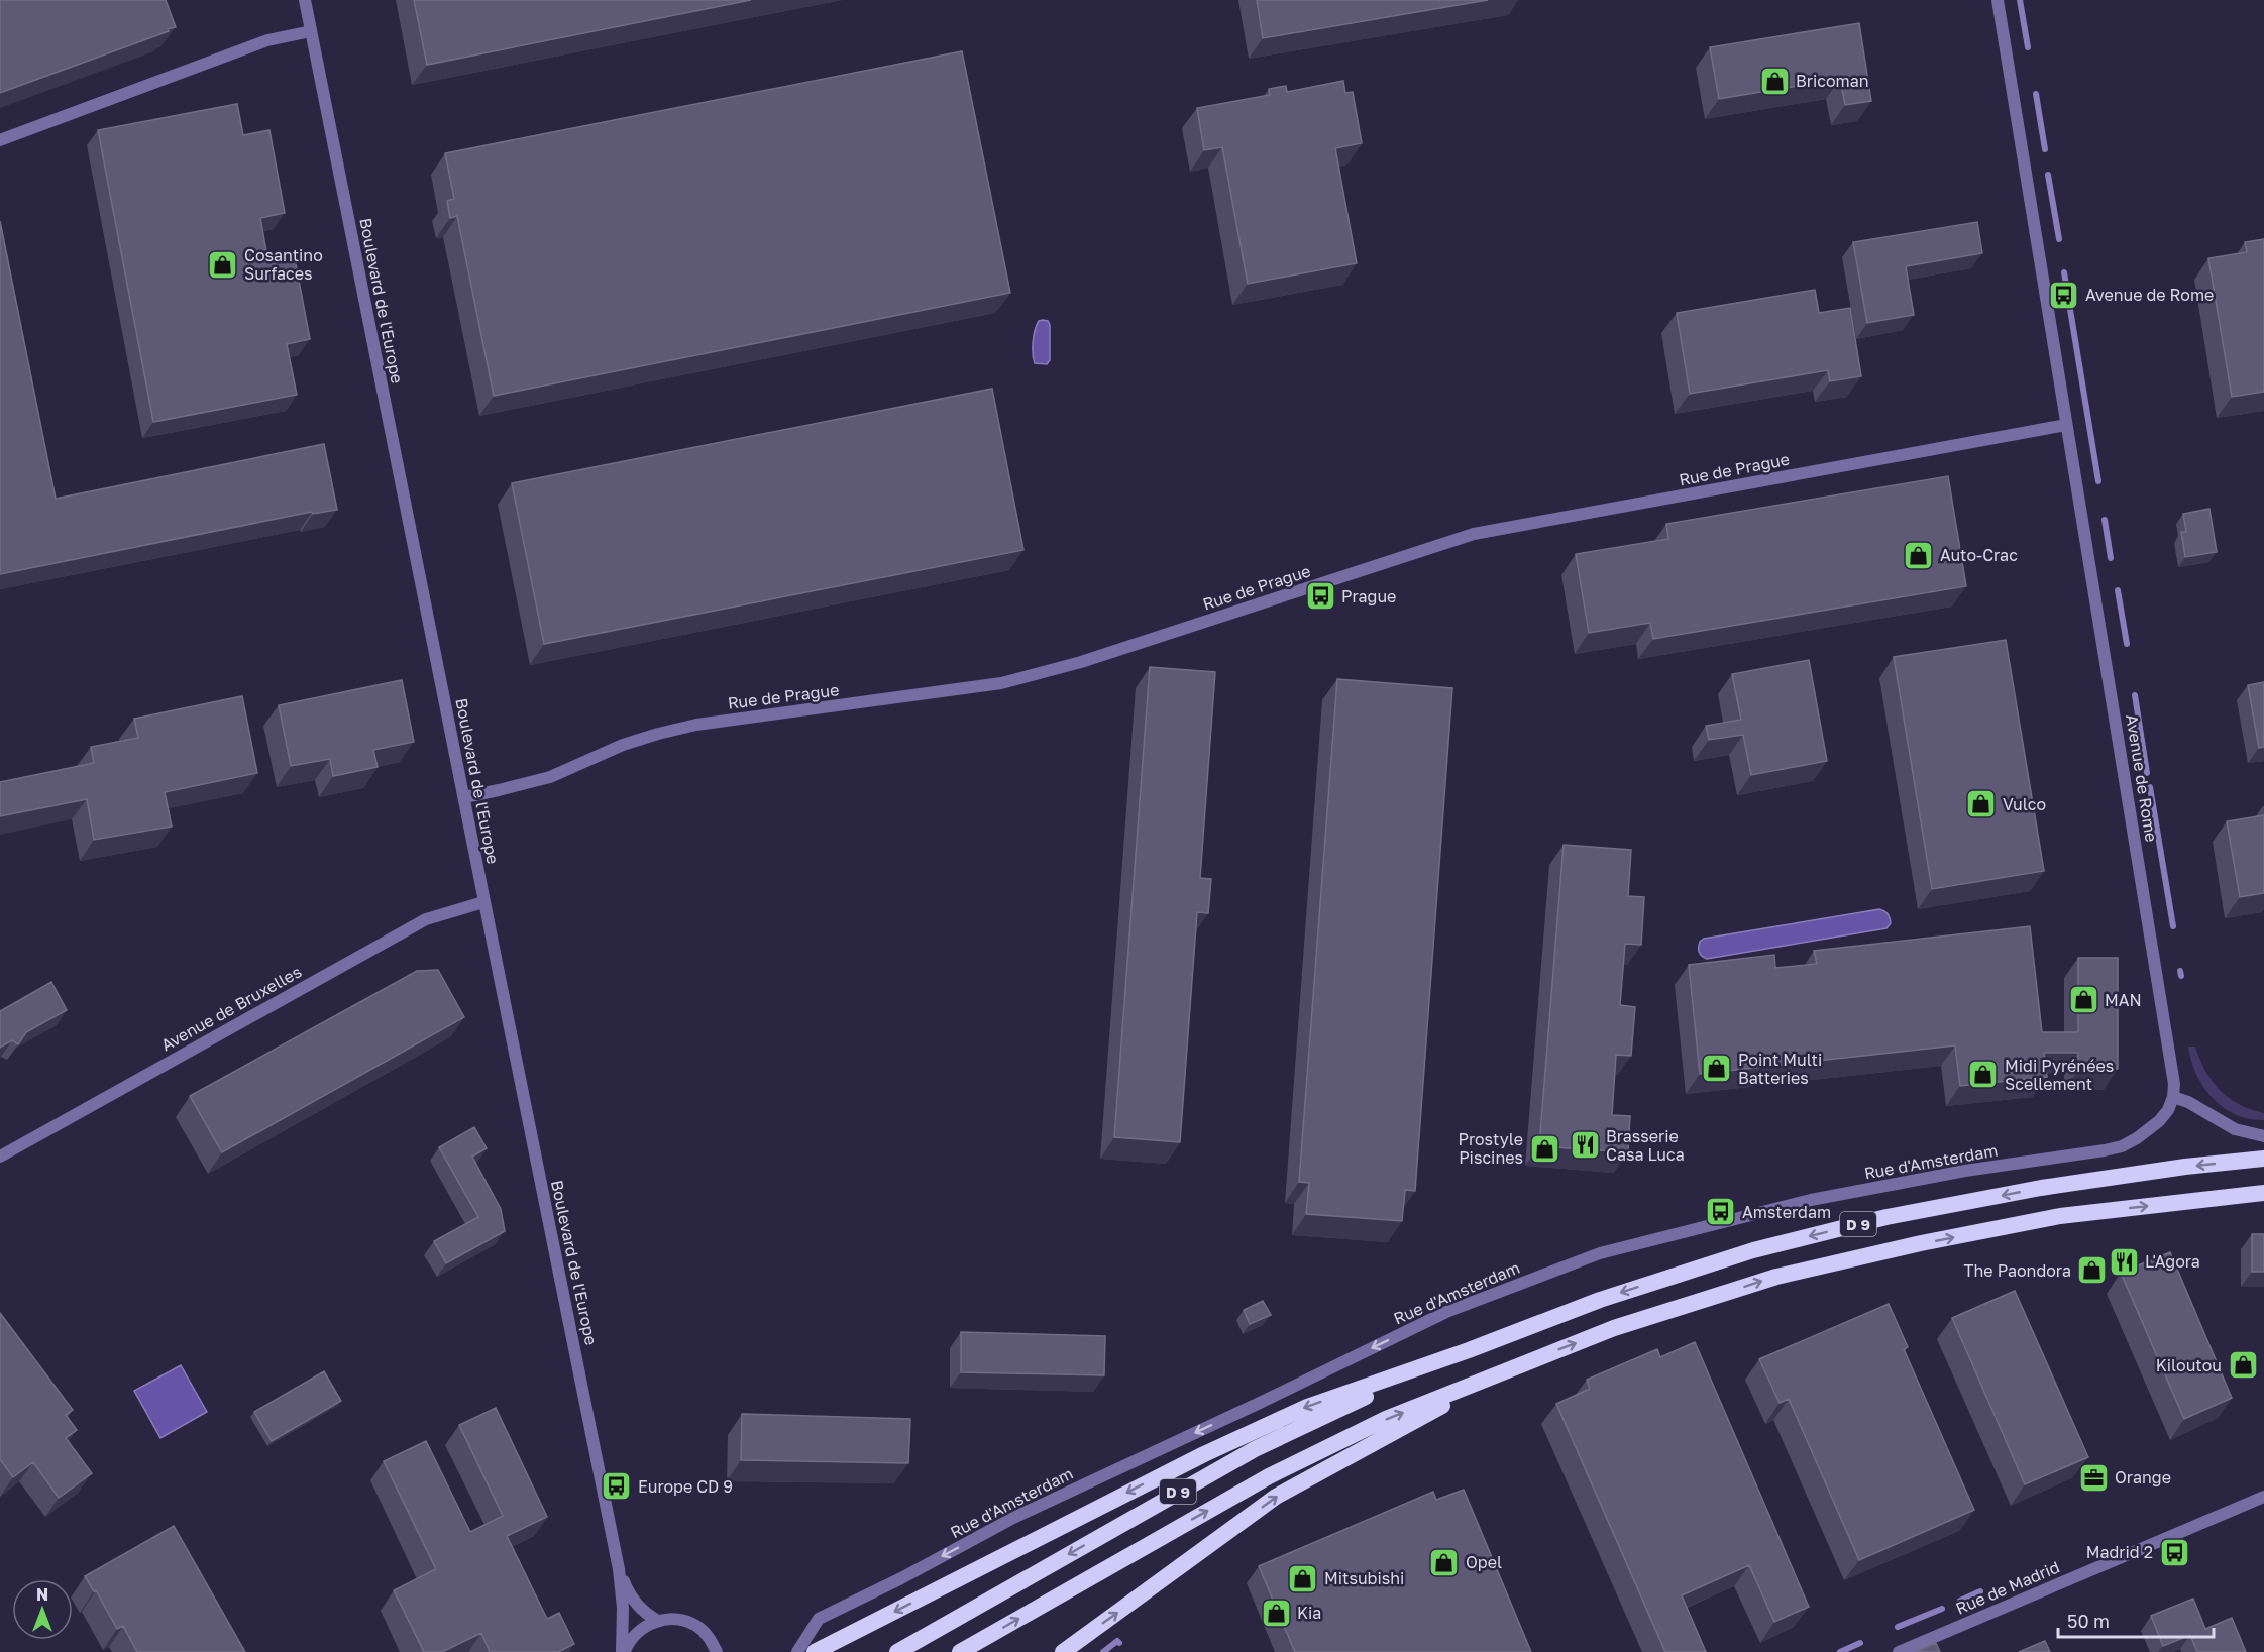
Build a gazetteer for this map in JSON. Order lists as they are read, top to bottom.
{
  "streets": {
    "highway": ["D 9"],
    "street": [
      "Boulevard de l'Europe",
      "Rue de Prague",
      "Avenue de Rome",
      "Avenue de Bruxelles",
      "Rue d'Amsterdam",
      "Rue de Madrid"
    ]
  },
  "crossings": [
    ["Boulevard de l'Europe", "Rue de Prague"],
    ["Boulevard de l'Europe", "Avenue de Bruxelles"],
    ["Rue de Prague", "Avenue de Rome"],
    ["Avenue de Rome", "Rue d'Amsterdam"]
  ],
  "one_way": ["Rue d'Amsterdam"],
  "places": {
    "shop": [
      "Bricoman",
      "Cosantino Surfaces",
      "Auto-Crac",
      "Vulco",
      "MAN",
      "Point Multi Batteries",
      "Midi Pyrénées Scellement",
      "Prostyle Piscines",
      "The Paondora",
      "Kiloutou",
      "Opel",
      "Mitsubishi",
      "Kia"
    ],
    "bus stop": [
      "Avenue de Rome",
      "Prague",
      "Amsterdam",
      "Europe CD 9",
      "Madrid 2"
    ],
    "restaurant": ["Brasserie Casa Luca", "L'Agora"],
    "office": ["Orange"]
  },
  "scale_bar": "50 m",
  "north": "top"
}
